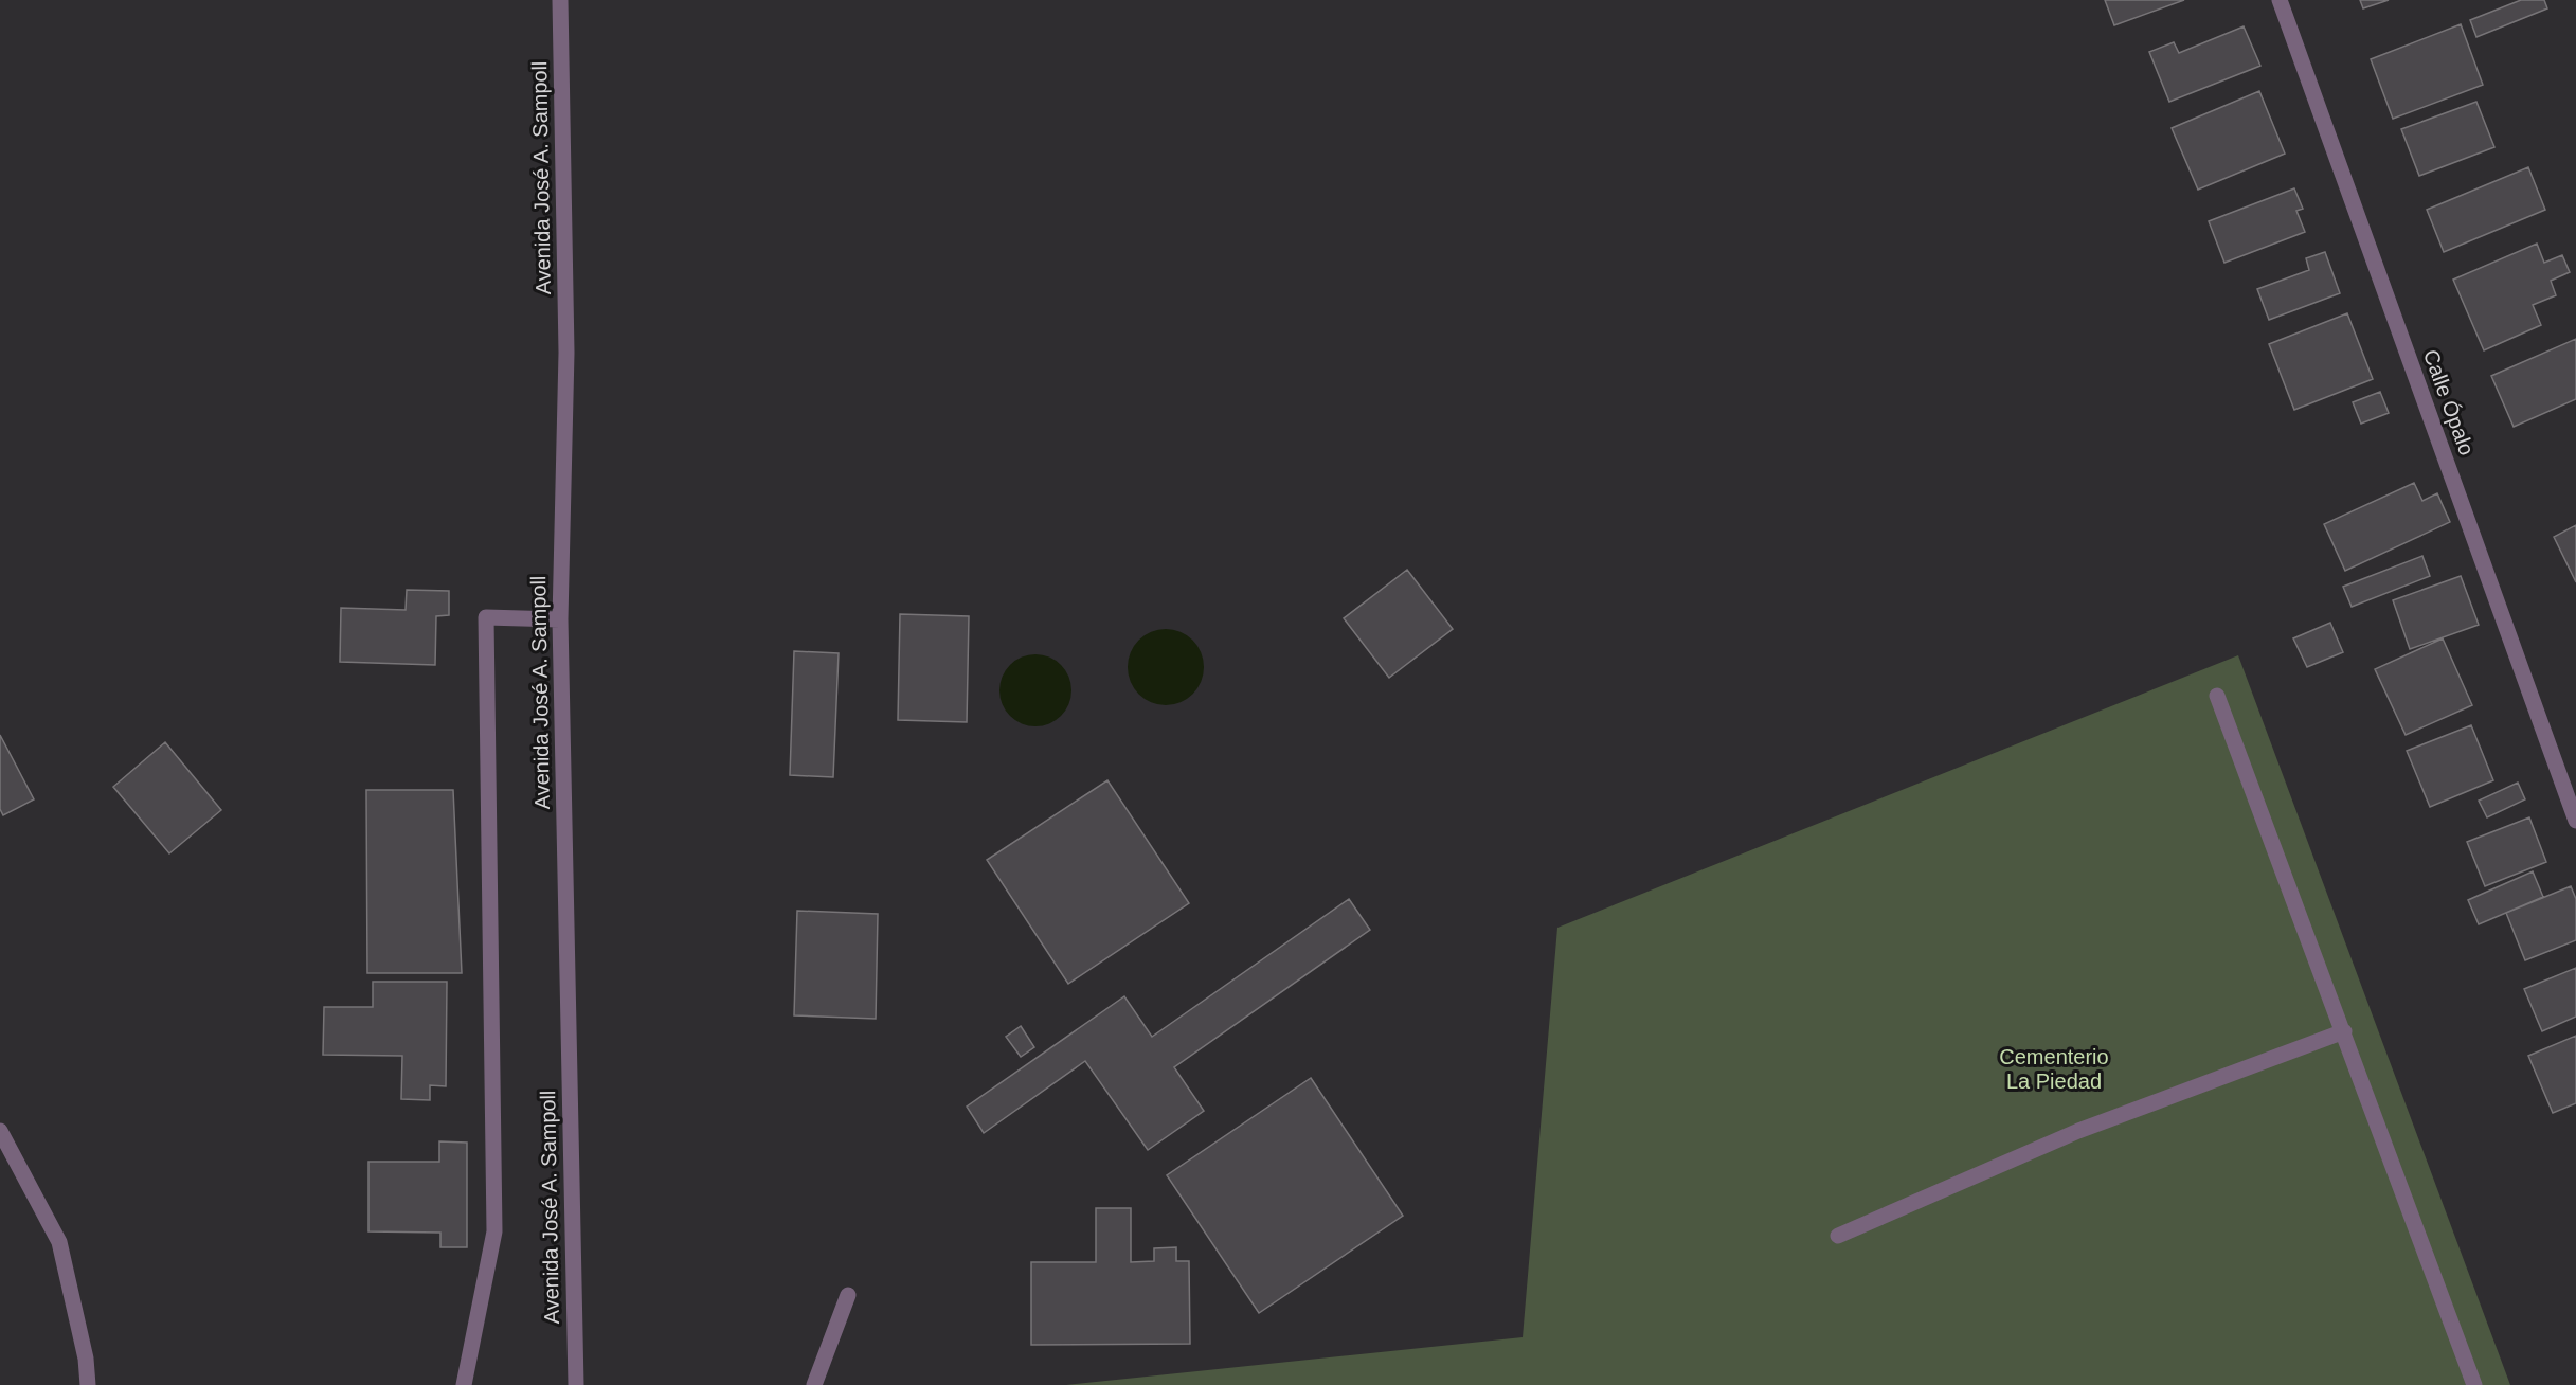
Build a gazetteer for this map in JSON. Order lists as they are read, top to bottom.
{
  "streets": {
    "street": ["Avenida José A. Sampoll", "Calle Ópalo"]
  },
  "parks": ["Cementerio La Piedad"]
}
